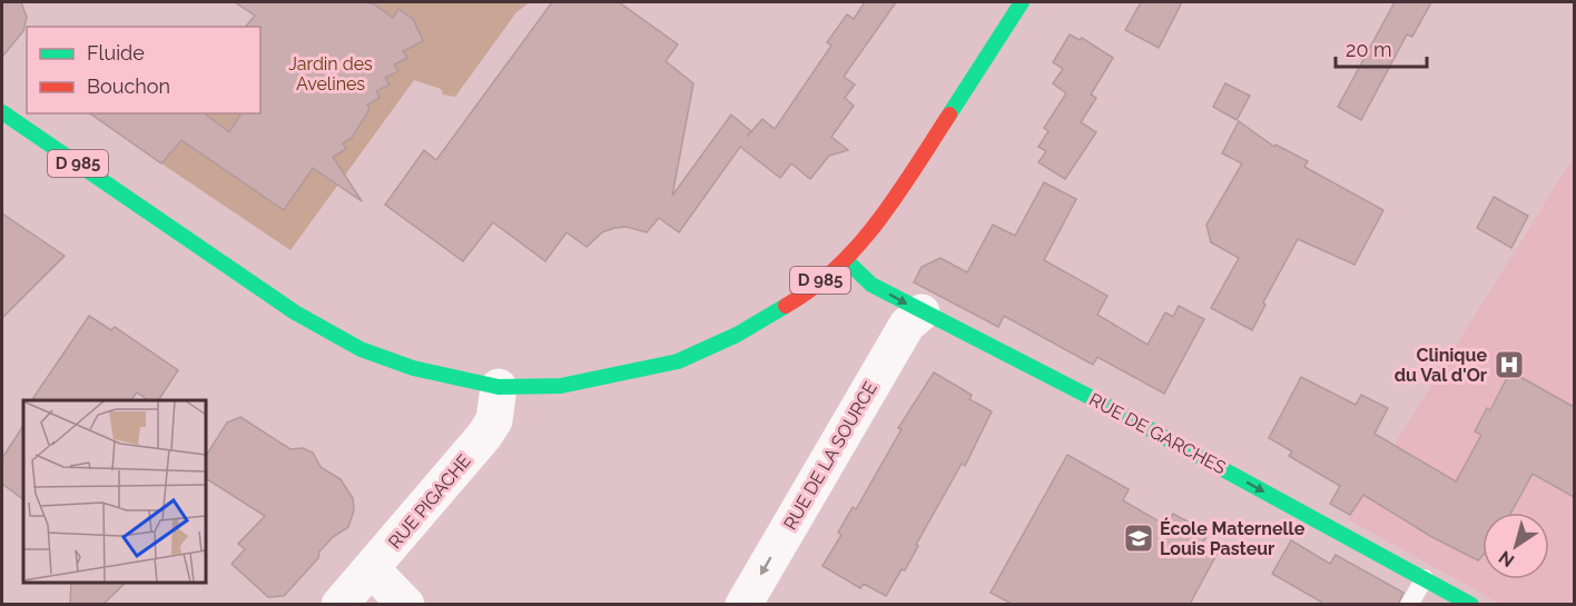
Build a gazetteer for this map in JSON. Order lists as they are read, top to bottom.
{
  "streets": {
    "main road": ["D 985", "RUE DE GARCHES"],
    "street": ["RUE DE LA SOURCE", "RUE PIGACHE"]
  },
  "crossings": [
    ["D 985", "RUE DE GARCHES"],
    ["D 985", "RUE PIGACHE"],
    ["RUE DE GARCHES", "RUE DE LA SOURCE"]
  ],
  "one_way": ["RUE DE GARCHES", "RUE DE LA SOURCE"],
  "parks": ["Jardin des Avelines"],
  "places": {
    "hospital": ["Clinique du Val d'Or"],
    "school or university": ["École Maternelle Louis Pasteur"]
  },
  "legend": ["Fluide", "Bouchon"],
  "scale_bar": "20 m",
  "north": "bottom left"
}
